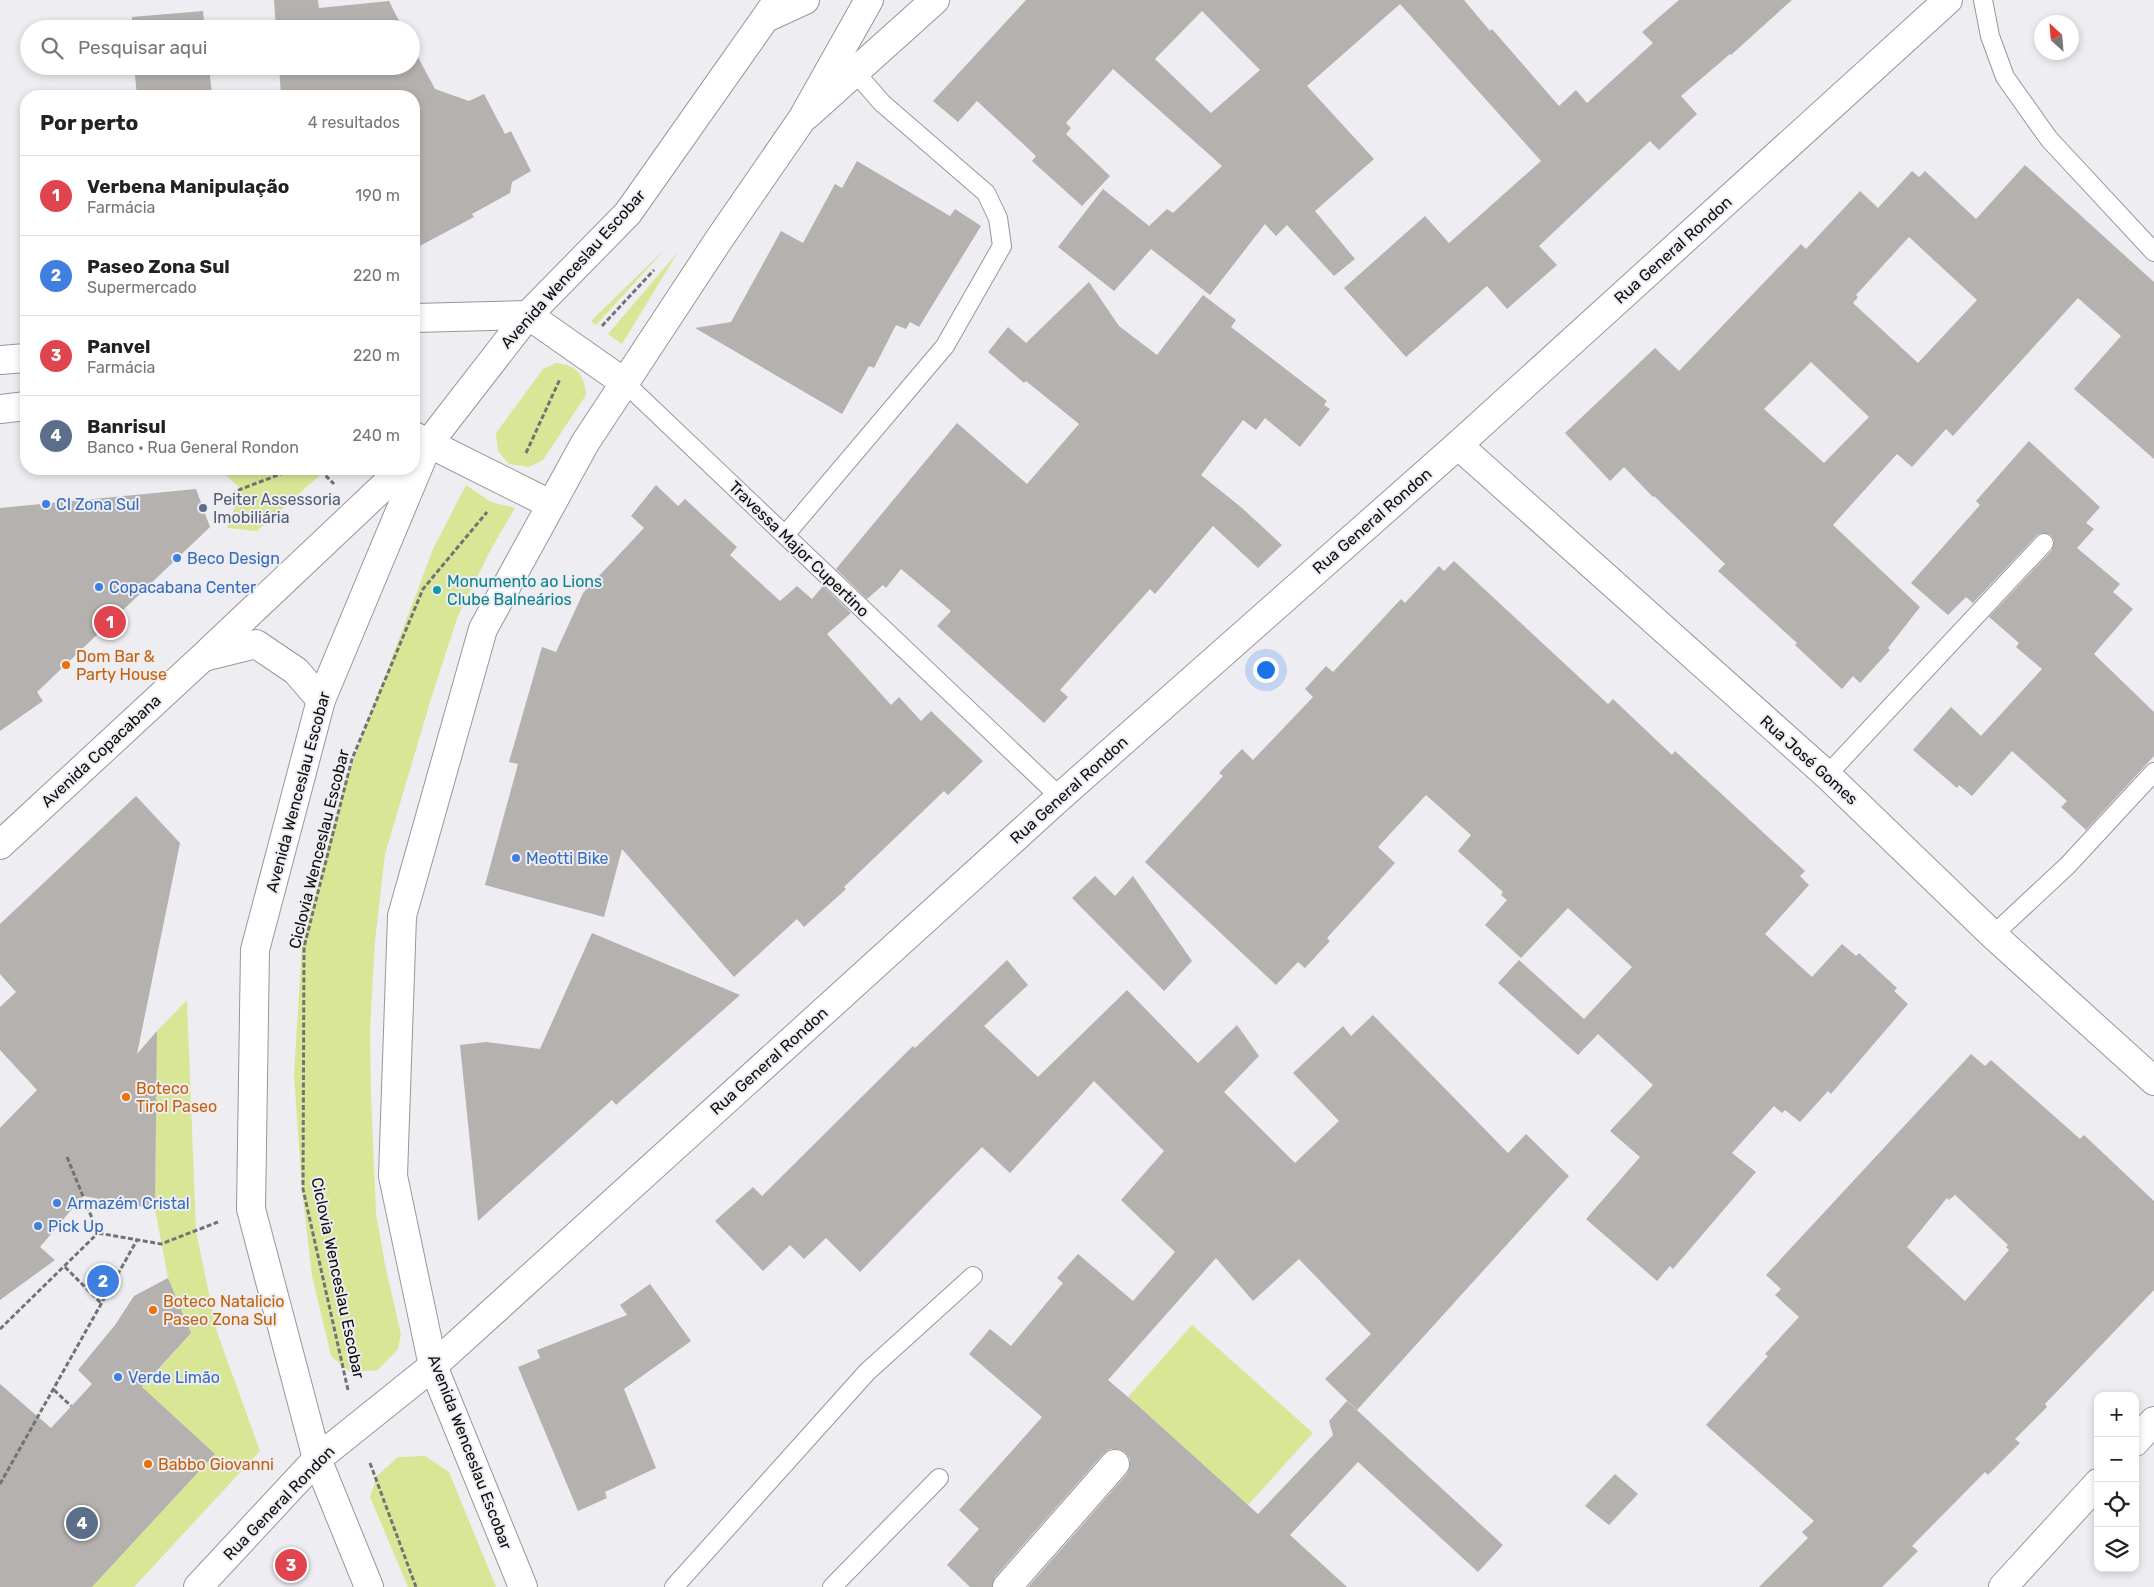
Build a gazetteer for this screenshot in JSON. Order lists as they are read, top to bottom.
{
  "streets": {
    "street": [
      "Rua General Rondon",
      "Avenida Wenceslau Escobar",
      "Avenida Copacabana",
      "Rua José Gomes"
    ],
    "lane": ["Travessa Major Cupertino"],
    "path": ["Ciclovia Wenceslau Escobar"]
  },
  "crossings": [
    ["Rua General Rondon", "Avenida Wenceslau Escobar"],
    ["Rua General Rondon", "Travessa Major Cupertino"],
    ["Rua General Rondon", "Rua José Gomes"],
    ["Rua General Rondon", "Ciclovia Wenceslau Escobar"],
    ["Avenida Wenceslau Escobar", "Travessa Major Cupertino"],
    ["Avenida Wenceslau Escobar", "Avenida Copacabana"]
  ],
  "places": [
    "CI Zona Sul",
    "Peiter Assessoria Imobiliária",
    "Beco Design",
    "Copacabana Center",
    "Monumento ao Lions Clube Balneários",
    "Dom Bar & Party House",
    "Meotti Bike",
    "Boteco Tirol Paseo",
    "Armazém Cristal",
    "Pick Up",
    "Boteco Natalicio Paseo Zona Sul",
    "Verde Limão",
    "Babbo Giovanni"
  ],
  "north": "top left",
  "page": {
    "search": "Pesquisar aqui",
    "heading": ["Por perto", "4 resultados"],
    "list": [
      {
        "mark": "1",
        "name": "Verbena Manipulação",
        "note": "Farmácia",
        "value": "190 m"
      },
      {
        "mark": "2",
        "name": "Paseo Zona Sul",
        "note": "Supermercado",
        "value": "220 m"
      },
      {
        "mark": "3",
        "name": "Panvel",
        "note": "Farmácia",
        "value": "220 m"
      },
      {
        "mark": "4",
        "name": "Banrisul",
        "note": "Banco · Rua General Rondon",
        "value": "240 m"
      }
    ],
    "pins": [
      "1",
      "2",
      "4",
      "3"
    ],
    "map_buttons": ["+", "−"]
  }
}
